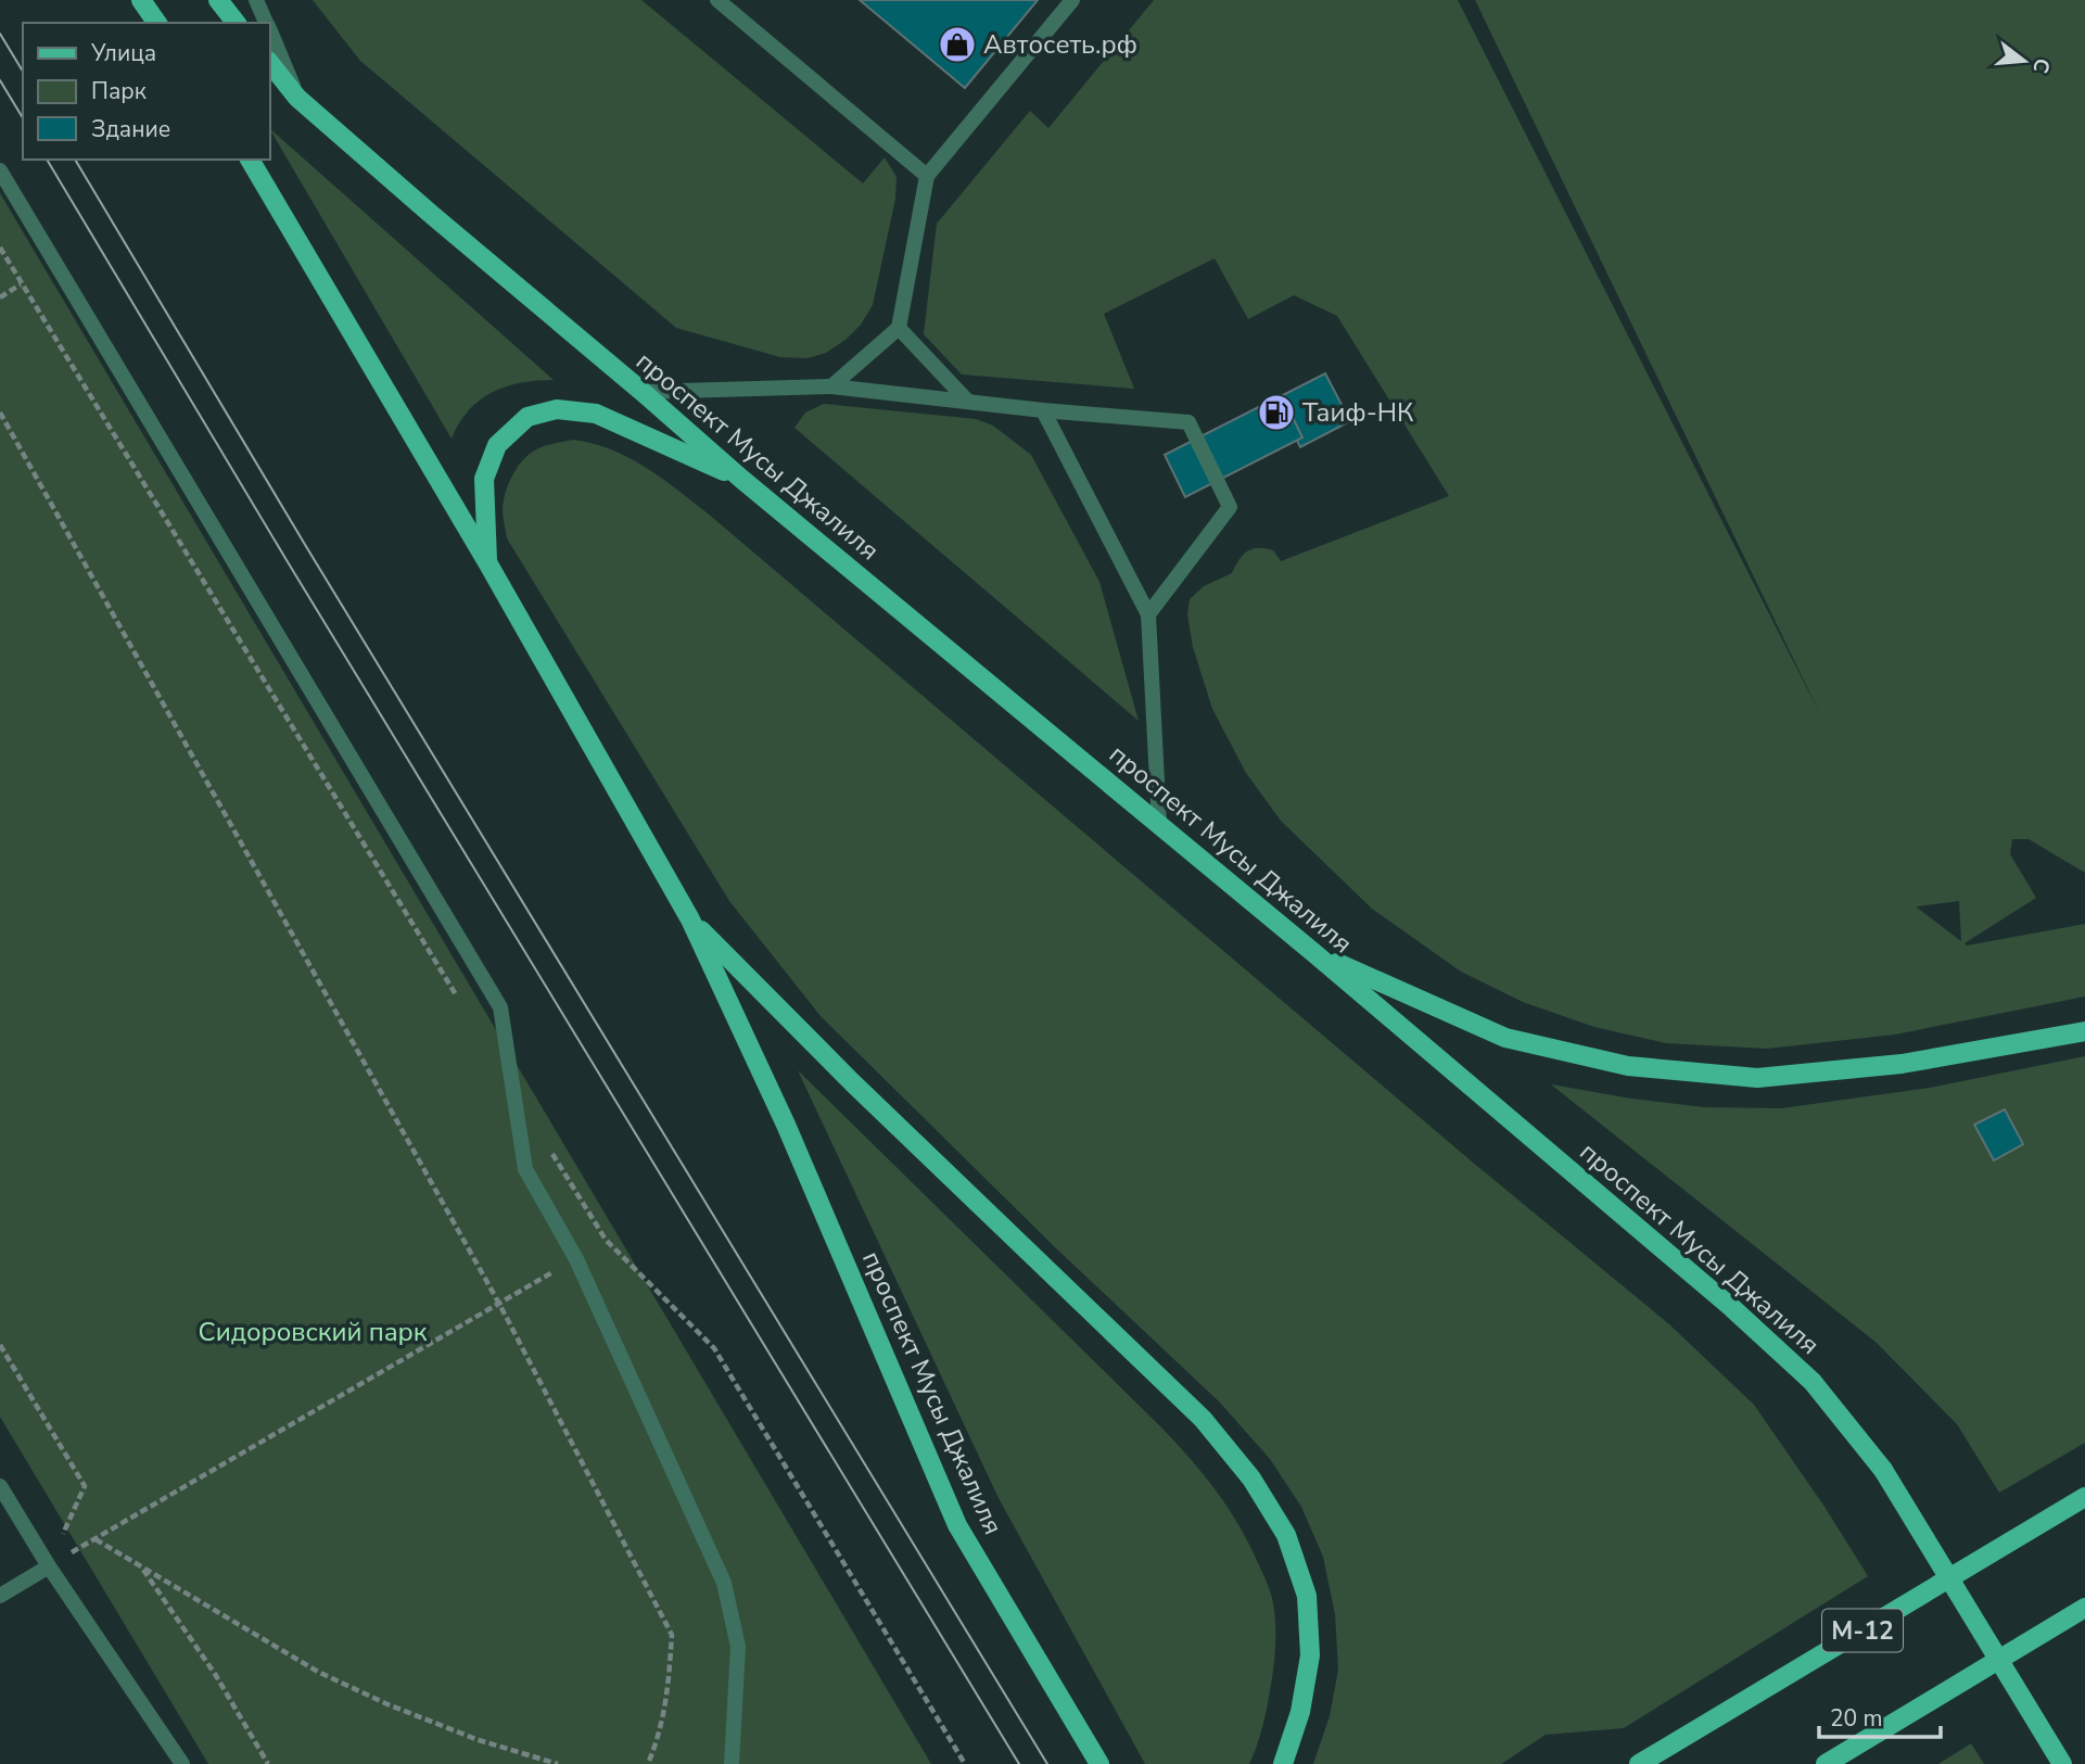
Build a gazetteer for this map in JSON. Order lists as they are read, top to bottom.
{
  "streets": {
    "main road": ["проспект Мусы Джалиля", "М-12"]
  },
  "parks": ["Сидоровский парк"],
  "places": {
    "shop": ["Автосеть.рф"],
    "fuel station": ["Таиф-НК"]
  },
  "legend": ["Улица", "Парк", "Здание"],
  "scale_bar": "20 m",
  "north": "right"
}
